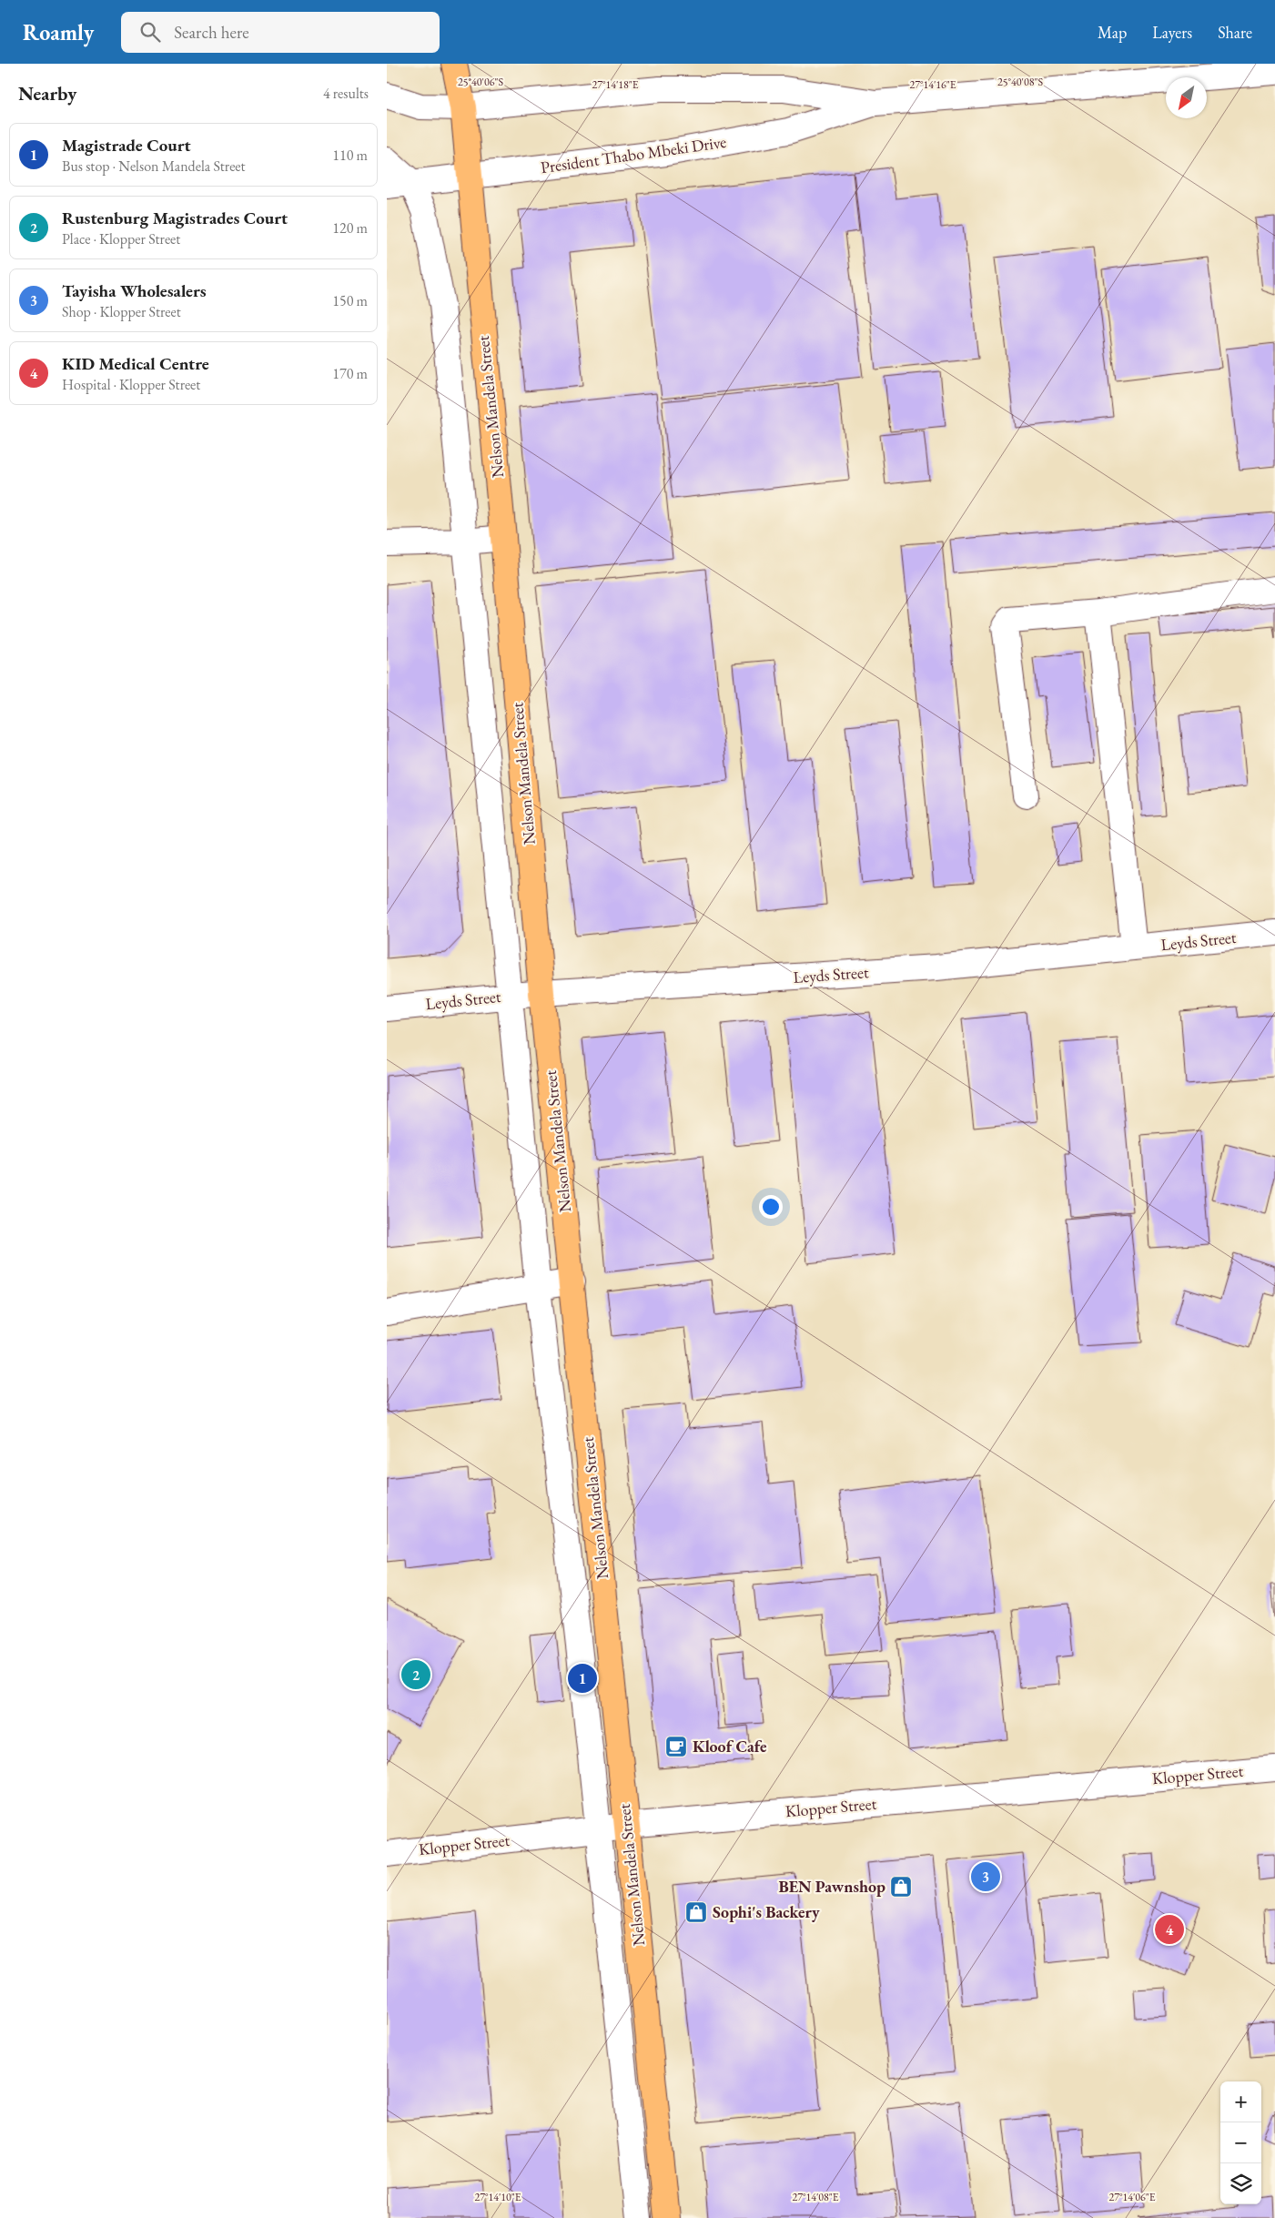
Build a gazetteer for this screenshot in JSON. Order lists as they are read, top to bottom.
{
  "streets": {
    "main road": ["Nelson Mandela Street"],
    "street": ["President Thabo Mbeki Drive", "Leyds Street", "Klopper Street"]
  },
  "crossings": [
    ["President Thabo Mbeki Drive", "Nelson Mandela Street"],
    ["Nelson Mandela Street", "Leyds Street"],
    ["Nelson Mandela Street", "Klopper Street"]
  ],
  "places": {
    "cafe": ["Kloof Cafe"],
    "shop": ["BEN Pawnshop", "Sophi's Backery"]
  },
  "north": "bottom left",
  "page": {
    "header": "Roamly",
    "search": "Search here",
    "nav": ["Map", "Layers", "Share"],
    "heading": ["Nearby", "4 results"],
    "list": [
      {
        "mark": "1",
        "name": "Magistrade Court",
        "note": "Bus stop · Nelson Mandela Street",
        "value": "110 m"
      },
      {
        "mark": "2",
        "name": "Rustenburg Magistrades Court",
        "note": "Place · Klopper Street",
        "value": "120 m"
      },
      {
        "mark": "3",
        "name": "Tayisha Wholesalers",
        "note": "Shop · Klopper Street",
        "value": "150 m"
      },
      {
        "mark": "4",
        "name": "KID Medical Centre",
        "note": "Hospital · Klopper Street",
        "value": "170 m"
      }
    ],
    "pins": [
      "2",
      "1",
      "3",
      "4"
    ],
    "map_buttons": ["+", "−"]
  },
  "coordinates": [
    "25°40'06\"S",
    "25°40'08\"S",
    "27°14'18\"E",
    "27°14'16\"E",
    "27°14'10\"E",
    "27°14'08\"E",
    "27°14'06\"E"
  ]
}
